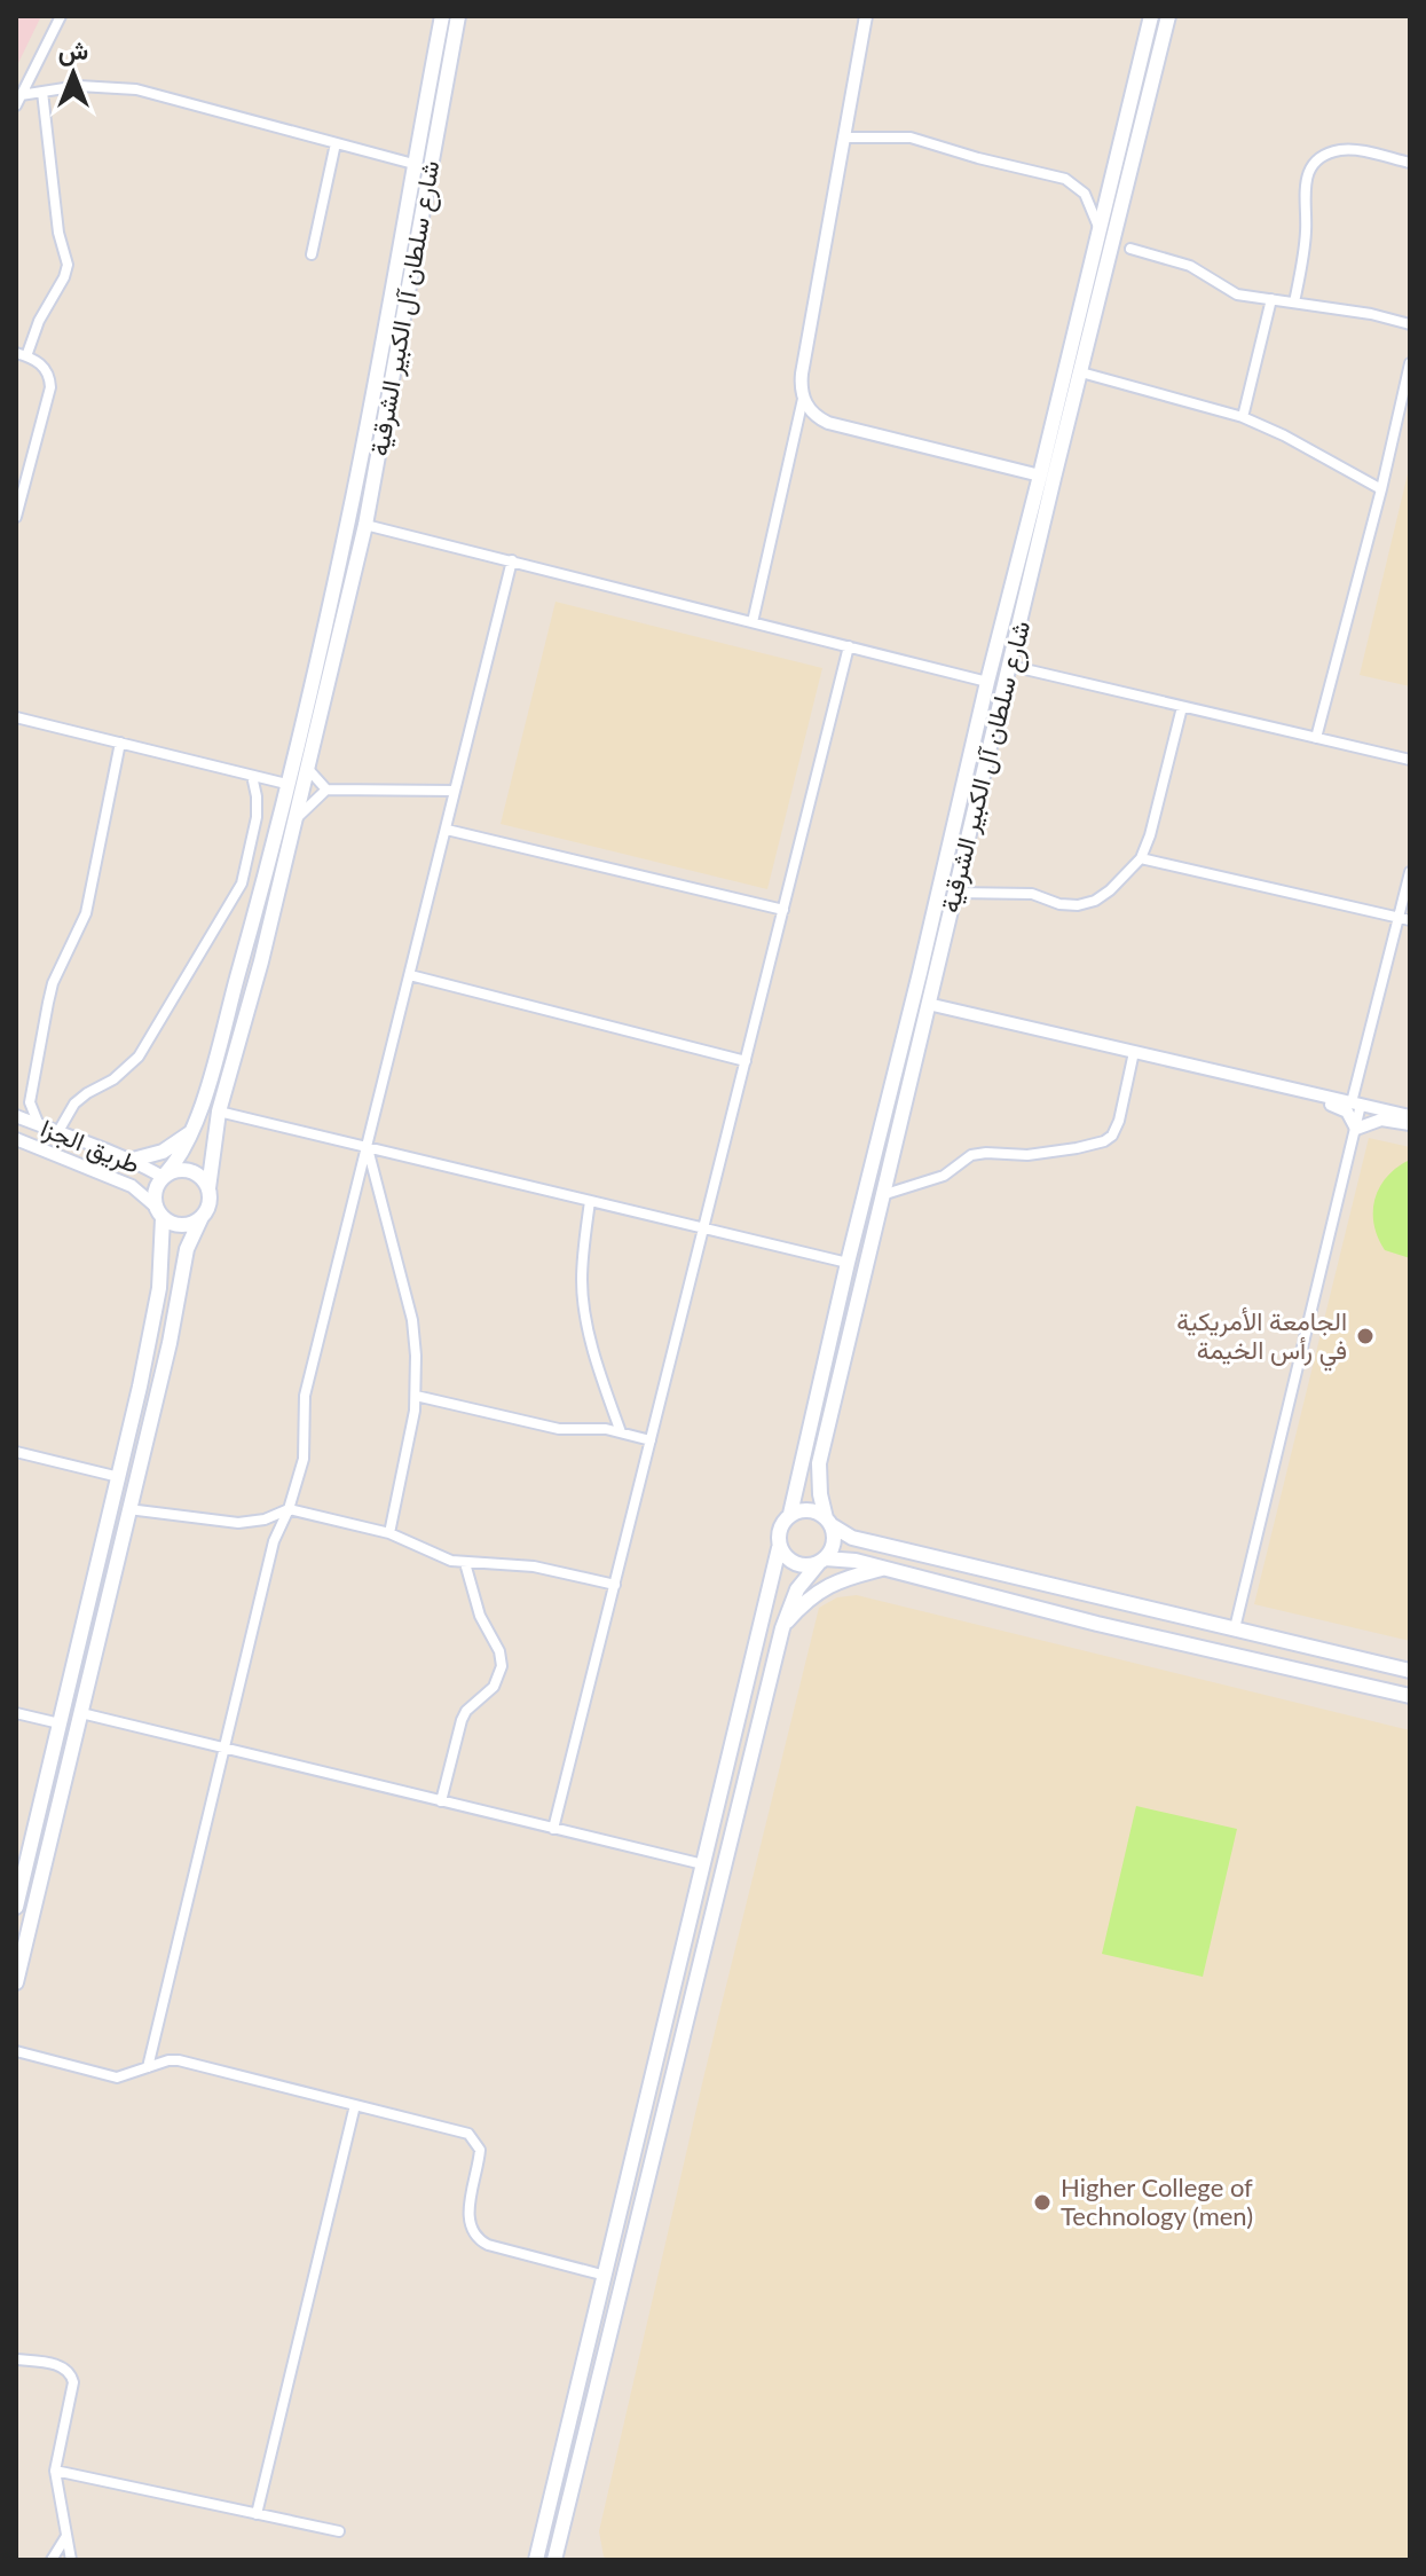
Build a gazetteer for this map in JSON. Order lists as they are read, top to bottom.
{
  "streets": {
    "main road": ["شارع سلطان آل الكبير الشرقية"],
    "street": ["طريق الجزا"]
  },
  "crossings": [
    ["شارع سلطان آل الكبير الشرقية", "طريق الجزا"]
  ],
  "places": ["الجامعة الأمريكية في رأس الخيمة", "Higher College of Technology (men)"],
  "north": "top"
}
